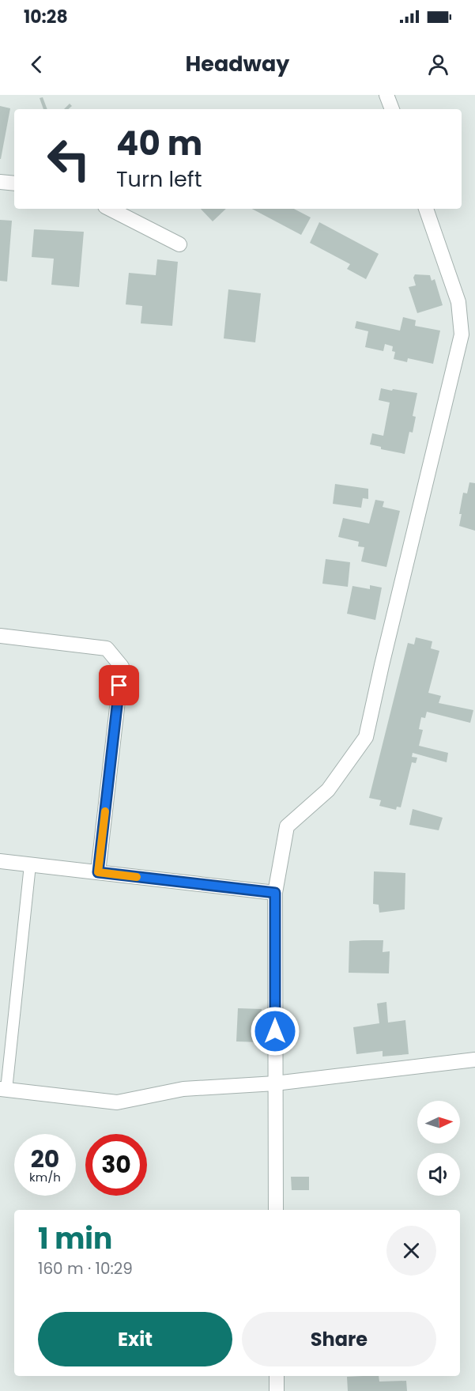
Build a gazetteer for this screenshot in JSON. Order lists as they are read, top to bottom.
{
  "north": "right",
  "page": {
    "status": "10:28",
    "header": "Headway",
    "turn": ["40 m", "Turn left"],
    "speed": "20 km/h",
    "limit": "30",
    "heading": ["1 min", "160 m · 10:29"],
    "buttons": ["Exit", "Share"]
  }
}
